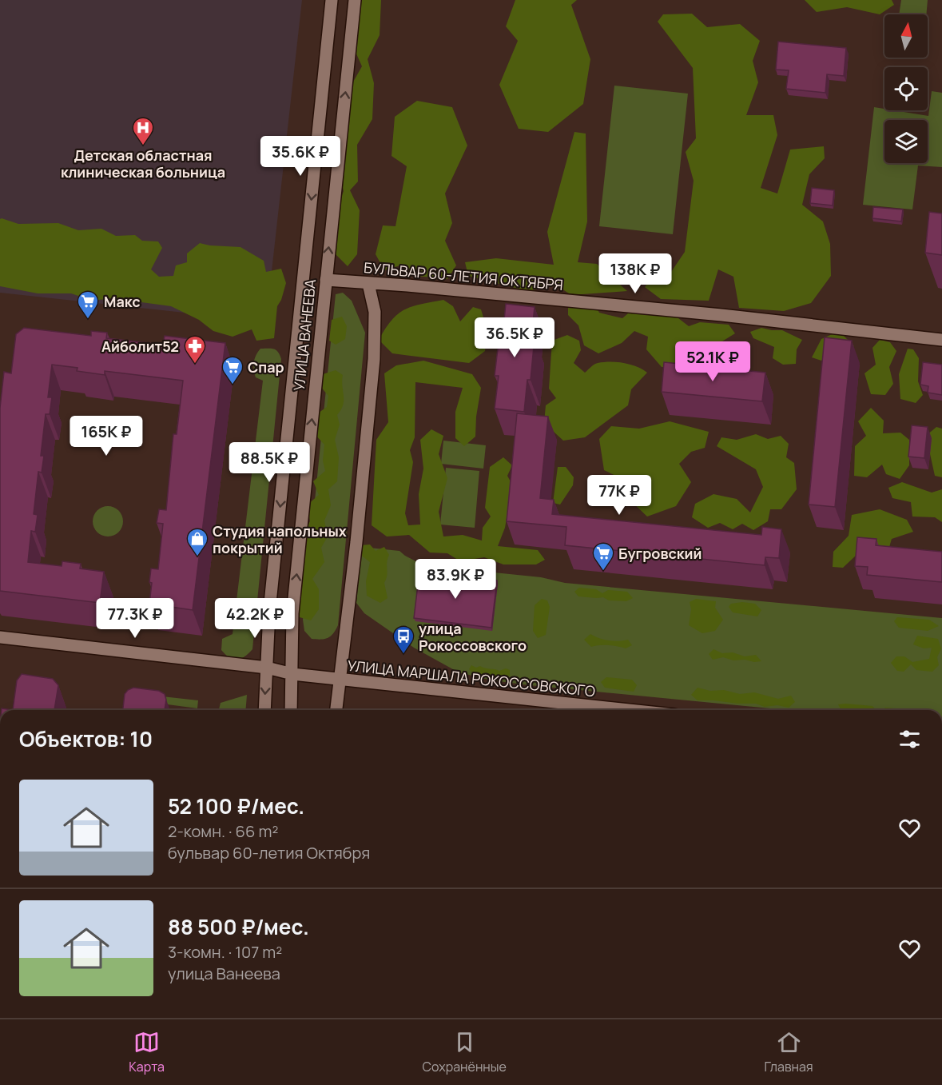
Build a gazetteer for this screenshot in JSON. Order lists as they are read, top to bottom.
{
  "streets": {
    "street": ["БУЛЬВАР 60-ЛЕТИЯ ОКТЯБРЯ", "УЛИЦА ВАНЕЕВА", "УЛИЦА МАРШАЛА РОКОССОВСКОГО"]
  },
  "crossings": [
    ["БУЛЬВАР 60-ЛЕТИЯ ОКТЯБРЯ", "УЛИЦА ВАНЕЕВА"],
    ["УЛИЦА ВАНЕЕВА", "УЛИЦА МАРШАЛА РОКОССОВСКОГО"]
  ],
  "places": {
    "hospital": ["Детская областная клиническая больница"],
    "supermarket": ["Макс", "Спар", "Бугровский"],
    "pharmacy": ["Айболит52"],
    "shop": ["Студия напольных покрытий"],
    "bus stop": ["улица Рокоссовского"]
  },
  "north": "top",
  "page": {
    "price": [
      "35.6K ₽",
      "138K ₽",
      "36.5K ₽",
      "52.1K ₽",
      "165K ₽",
      "88.5K ₽",
      "77K ₽",
      "83.9K ₽",
      "77.3K ₽",
      "42.2K ₽"
    ],
    "heading": "Объектов: 10",
    "list": [
      {
        "name": "52 100 ₽/мес.",
        "note": "2-комн. · 66 m² · бульвар 60-летия Октября"
      },
      {
        "name": "88 500 ₽/мес.",
        "note": "3-комн. · 107 m² · улица Ванеева"
      }
    ],
    "tabs": ["Карта", "Сохранённые", "Главная"]
  }
}
